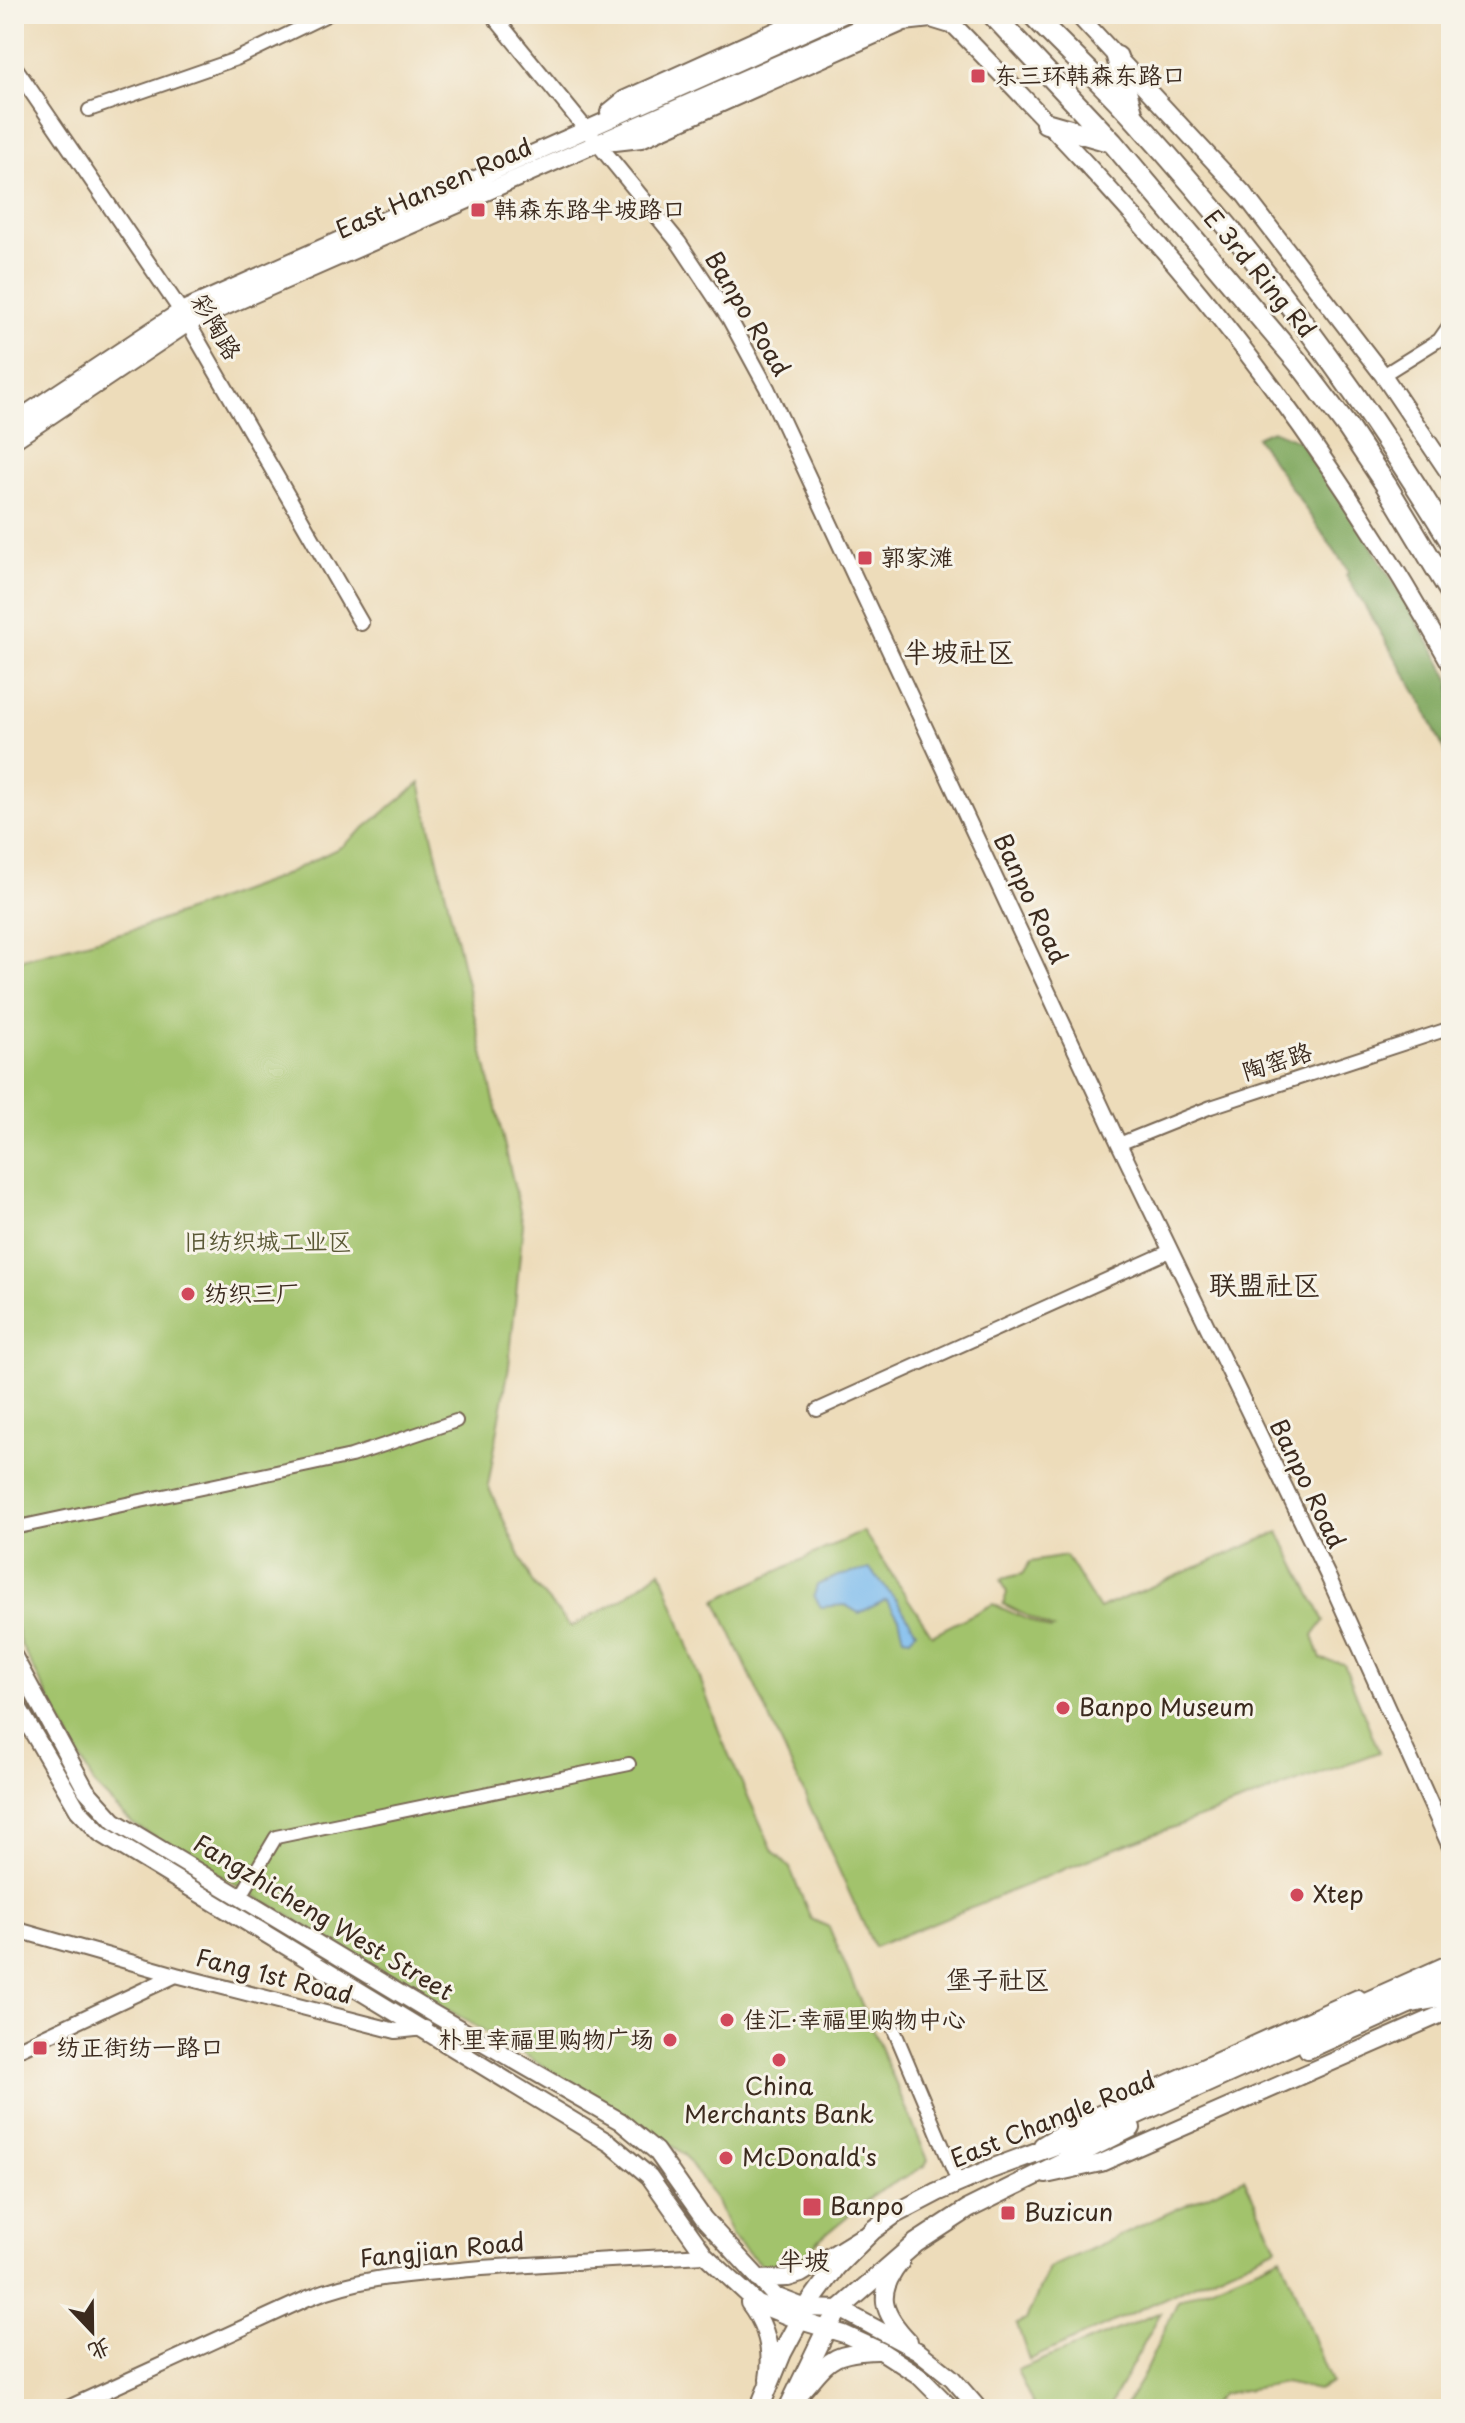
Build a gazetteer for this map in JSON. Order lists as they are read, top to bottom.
{
  "streets": {
    "highway": ["E 3rd Ring Rd"],
    "main road": ["East Hansen Road", "Fangzhicheng West Street", "East Changle Road"],
    "street": [
      "Banpo Road",
      "彩陶路",
      "陶窑路",
      "Fang 1st Road",
      "Fangjian Road"
    ]
  },
  "crossings": [
    ["East Hansen Road", "Banpo Road"],
    ["East Hansen Road", "彩陶路"],
    ["Banpo Road", "陶窑路"],
    ["Fangzhicheng West Street", "Fang 1st Road"],
    ["Fangzhicheng West Street", "East Changle Road"],
    ["Fangzhicheng West Street", "Fangjian Road"]
  ],
  "districts": [
    "半坡社区",
    "联盟社区",
    "堡子社区",
    "半坡"
  ],
  "parks": ["旧纺织城工业区"],
  "places": {
    "transit": [
      "东三环韩森东路口",
      "韩森东路半坡路口",
      "郭家滩",
      "纺正街纺一路口",
      "Banpo",
      "Buzicun"
    ],
    "other": [
      "纺织三厂",
      "Banpo Museum",
      "Xtep",
      "佳汇·幸福里购物中心",
      "朴里幸福里购物广场",
      "China Merchants Bank",
      "McDonald's"
    ]
  },
  "north": "bottom"
}
